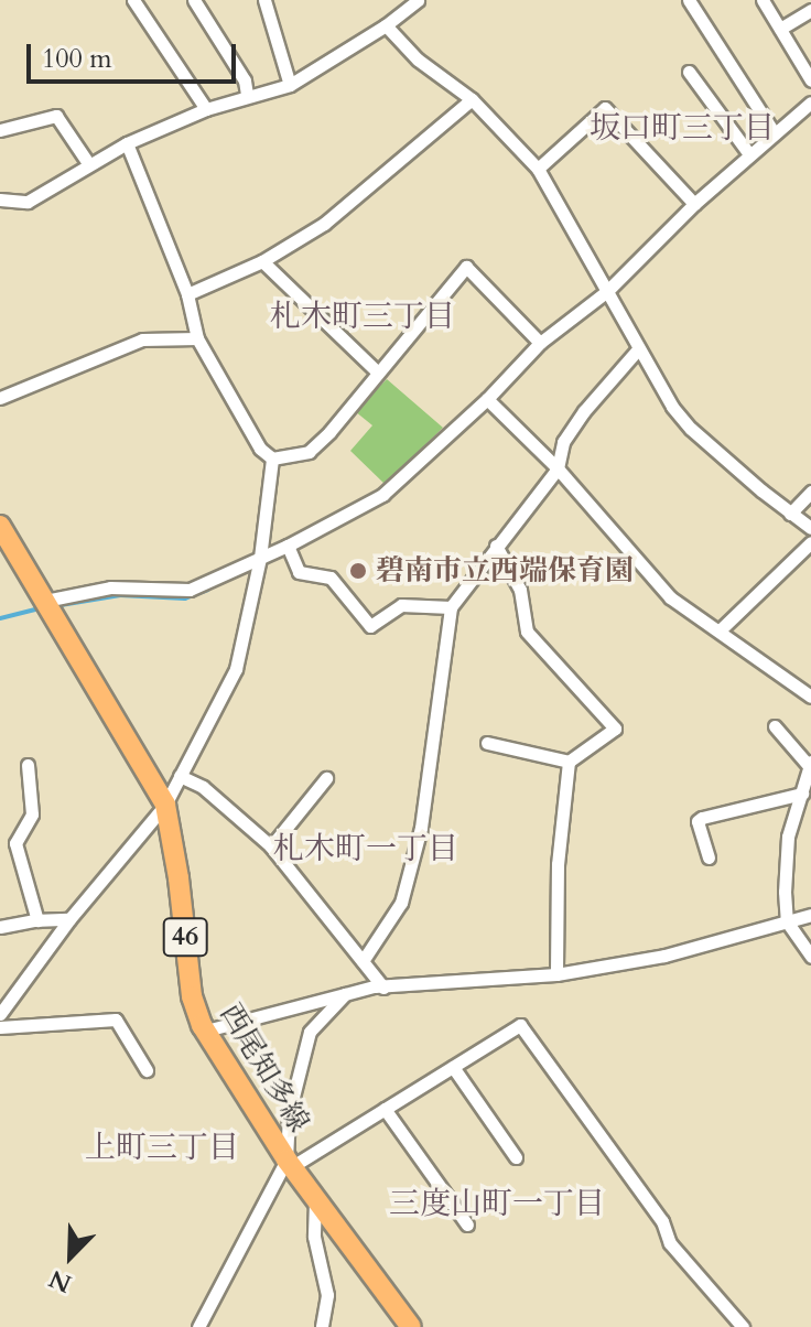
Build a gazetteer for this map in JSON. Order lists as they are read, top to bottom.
{
  "streets": {
    "main road": ["46", "西尾知多線"]
  },
  "districts": [
    "坂口町三丁目",
    "札木町三丁目",
    "札木町一丁目",
    "上町三丁目",
    "三度山町一丁目"
  ],
  "places": ["碧南市立西端保育園"],
  "scale_bar": "100 m",
  "north": "bottom left"
}
